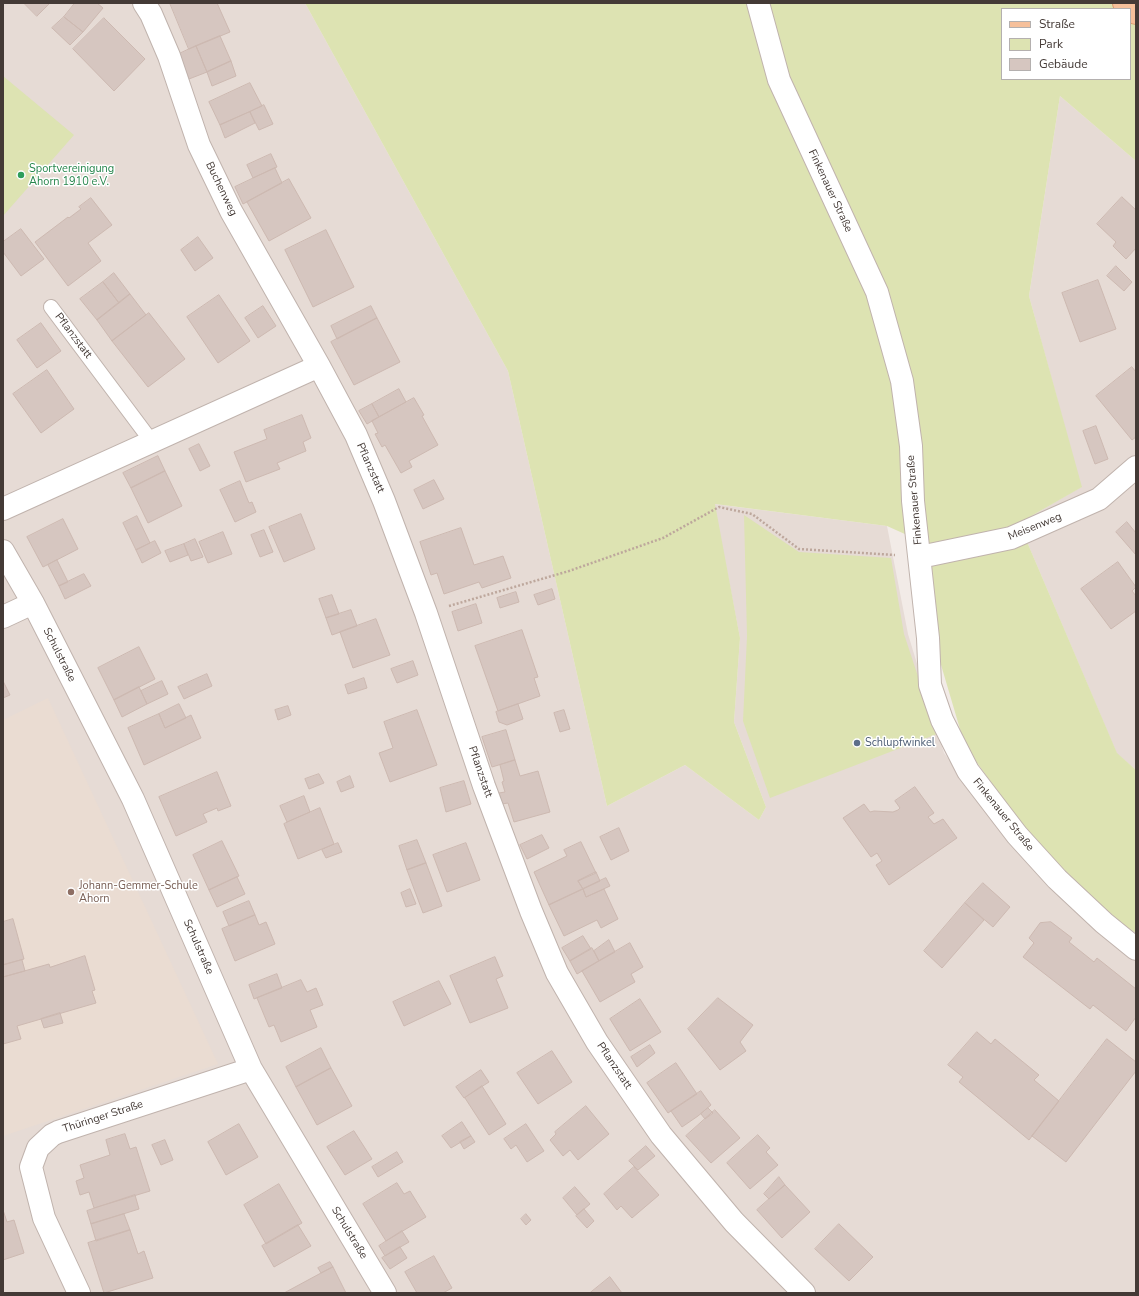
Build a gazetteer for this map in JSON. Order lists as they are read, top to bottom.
{
  "streets": {
    "street": [
      "Buchenweg",
      "Finkenauer Straße",
      "Pflanzstatt",
      "Meisenweg",
      "Schulstraße",
      "Thüringer Straße"
    ]
  },
  "crossings": [
    ["Buchenweg", "Pflanzstatt"],
    ["Finkenauer Straße", "Meisenweg"],
    ["Schulstraße", "Thüringer Straße"]
  ],
  "places": ["Sportvereinigung Ahorn 1910 e.V.", "Schlupfwinkel", "Johann-Gemmer-Schule Ahorn"],
  "legend": ["Straße", "Park", "Gebäude"]
}
